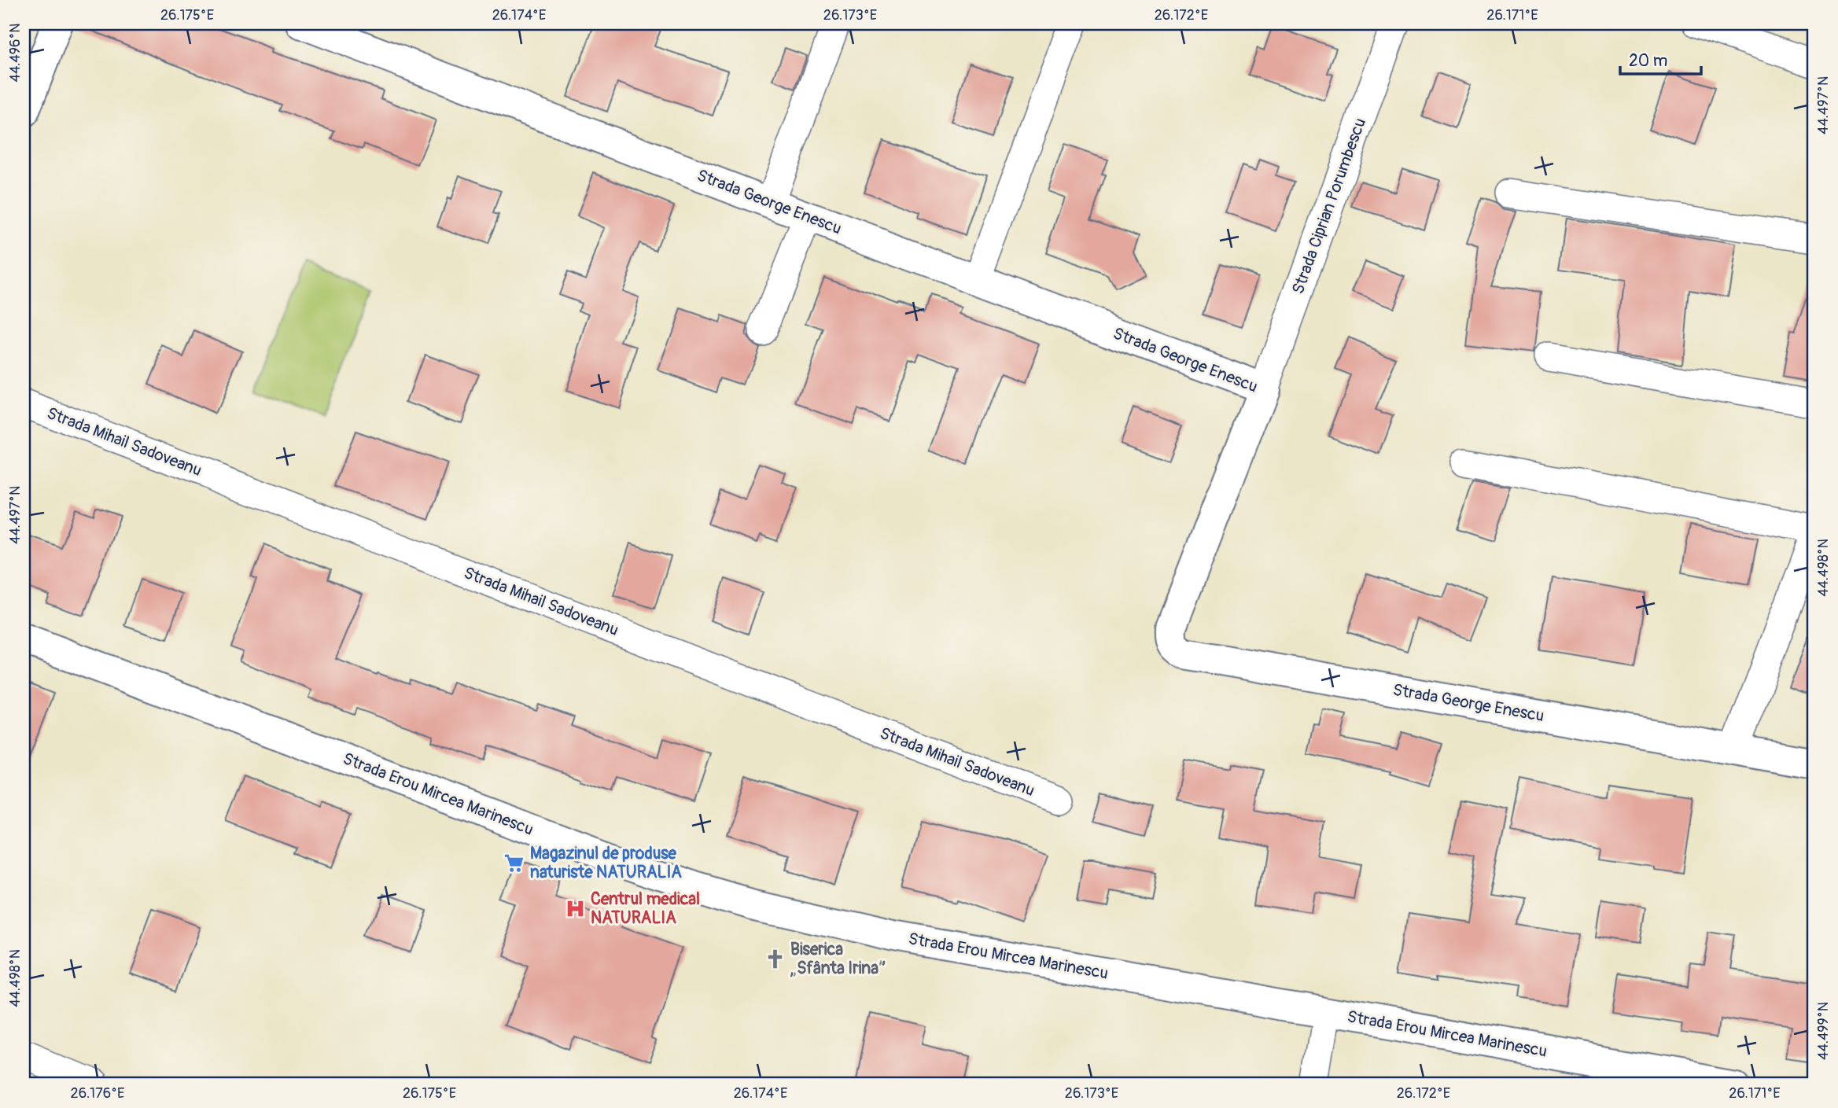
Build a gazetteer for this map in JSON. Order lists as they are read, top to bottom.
{
  "streets": {
    "street": [
      "Strada George Enescu",
      "Strada Ciprian Porumbescu",
      "Strada Mihail Sadoveanu",
      "Strada Erou Mircea Marinescu"
    ]
  },
  "crossings": [
    ["Strada George Enescu", "Strada Ciprian Porumbescu"]
  ],
  "places": {
    "supermarket": ["Magazinul de produse naturiste NATURALIA"],
    "hospital": ["Centrul medical NATURALIA"],
    "church": ["Biserica „Sfânta Irina”"]
  },
  "scale_bar": "20 m",
  "coordinates": [
    "26.175°E",
    "26.174°E",
    "26.173°E",
    "26.172°E",
    "26.171°E",
    "44.496°N",
    "44.497°N",
    "44.498°N",
    "44.499°N",
    "26.176°E"
  ]
}
